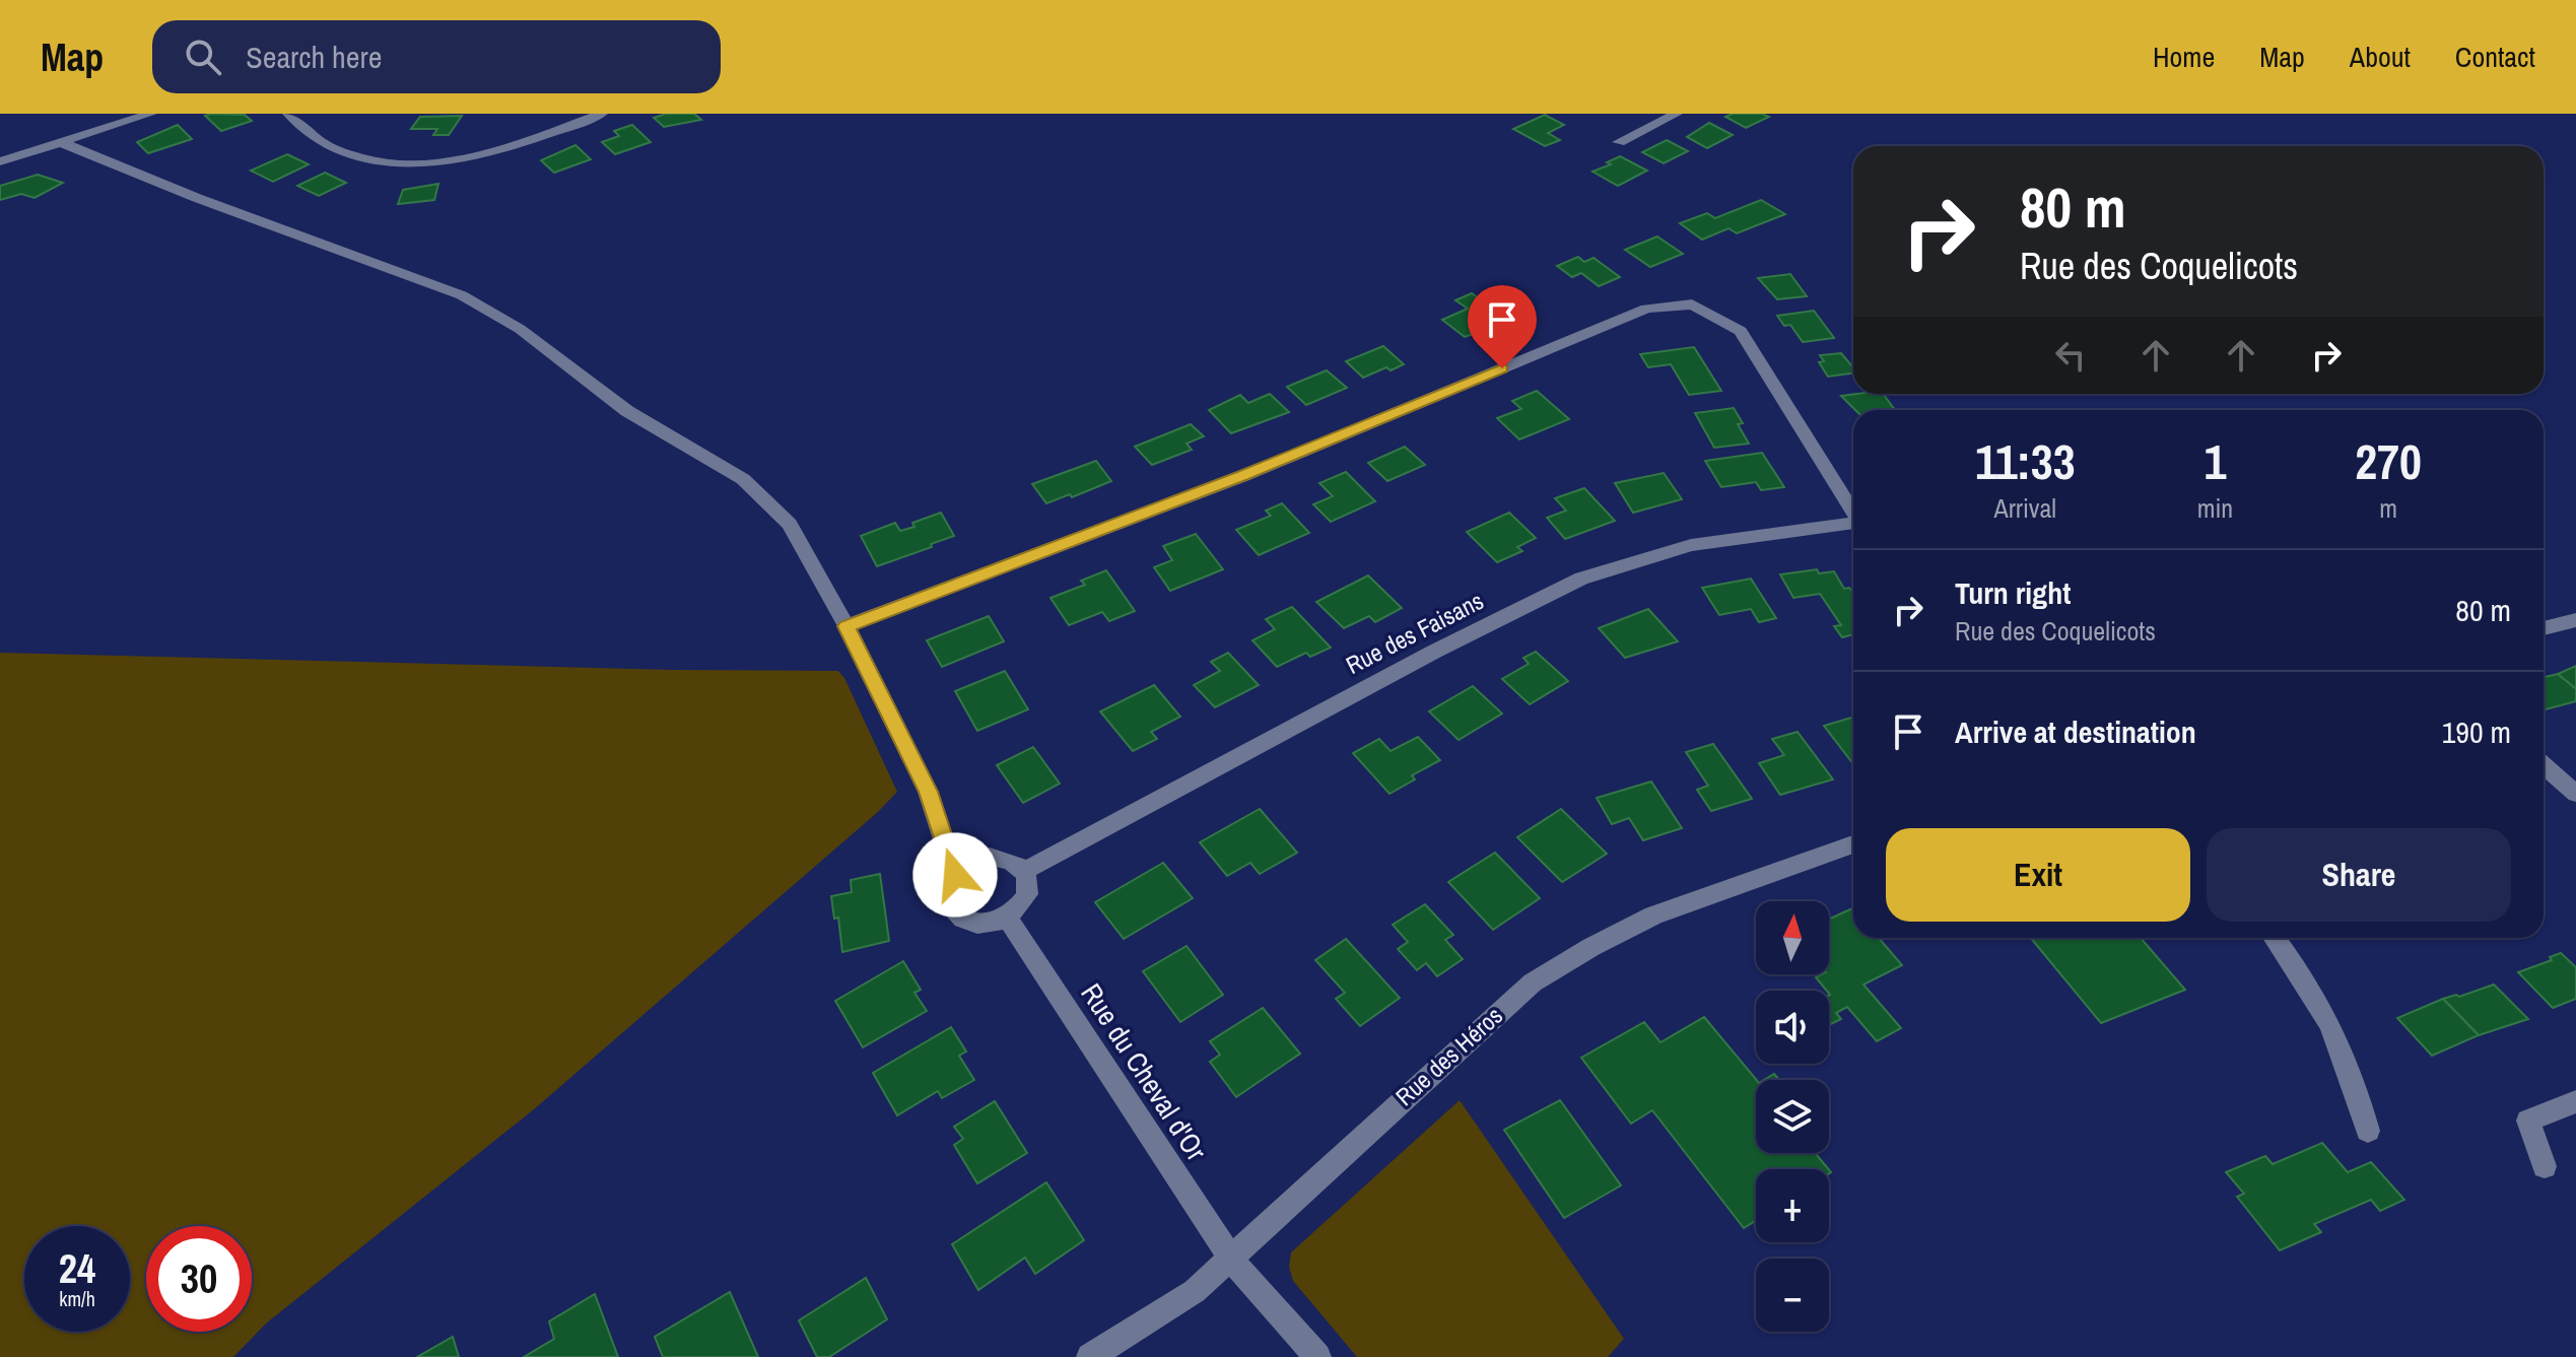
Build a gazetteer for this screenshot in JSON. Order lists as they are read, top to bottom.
{
  "streets": {
    "street": ["Rue des Faisans", "Rue des Héros", "Rue du Cheval d'Or"]
  },
  "crossings": [
    ["Rue des Faisans", "Rue du Cheval d'Or"],
    ["Rue des Héros", "Rue du Cheval d'Or"]
  ],
  "north": "top",
  "page": {
    "header": "Map",
    "search": "Search here",
    "nav": [
      "Home",
      "Map",
      "About",
      "Contact"
    ],
    "turn": ["80 m", "Rue des Coquelicots"],
    "eta": [
      "11:33",
      "Arrival",
      "1",
      "min",
      "270",
      "m"
    ],
    "list": [
      {
        "name": "Turn right",
        "note": "Rue des Coquelicots",
        "value": "80 m"
      },
      {
        "name": "Arrive at destination",
        "value": "190 m"
      }
    ],
    "buttons": ["Exit", "Share"],
    "map_buttons": ["+", "−"],
    "speed": "24 km/h",
    "limit": "30"
  }
}
